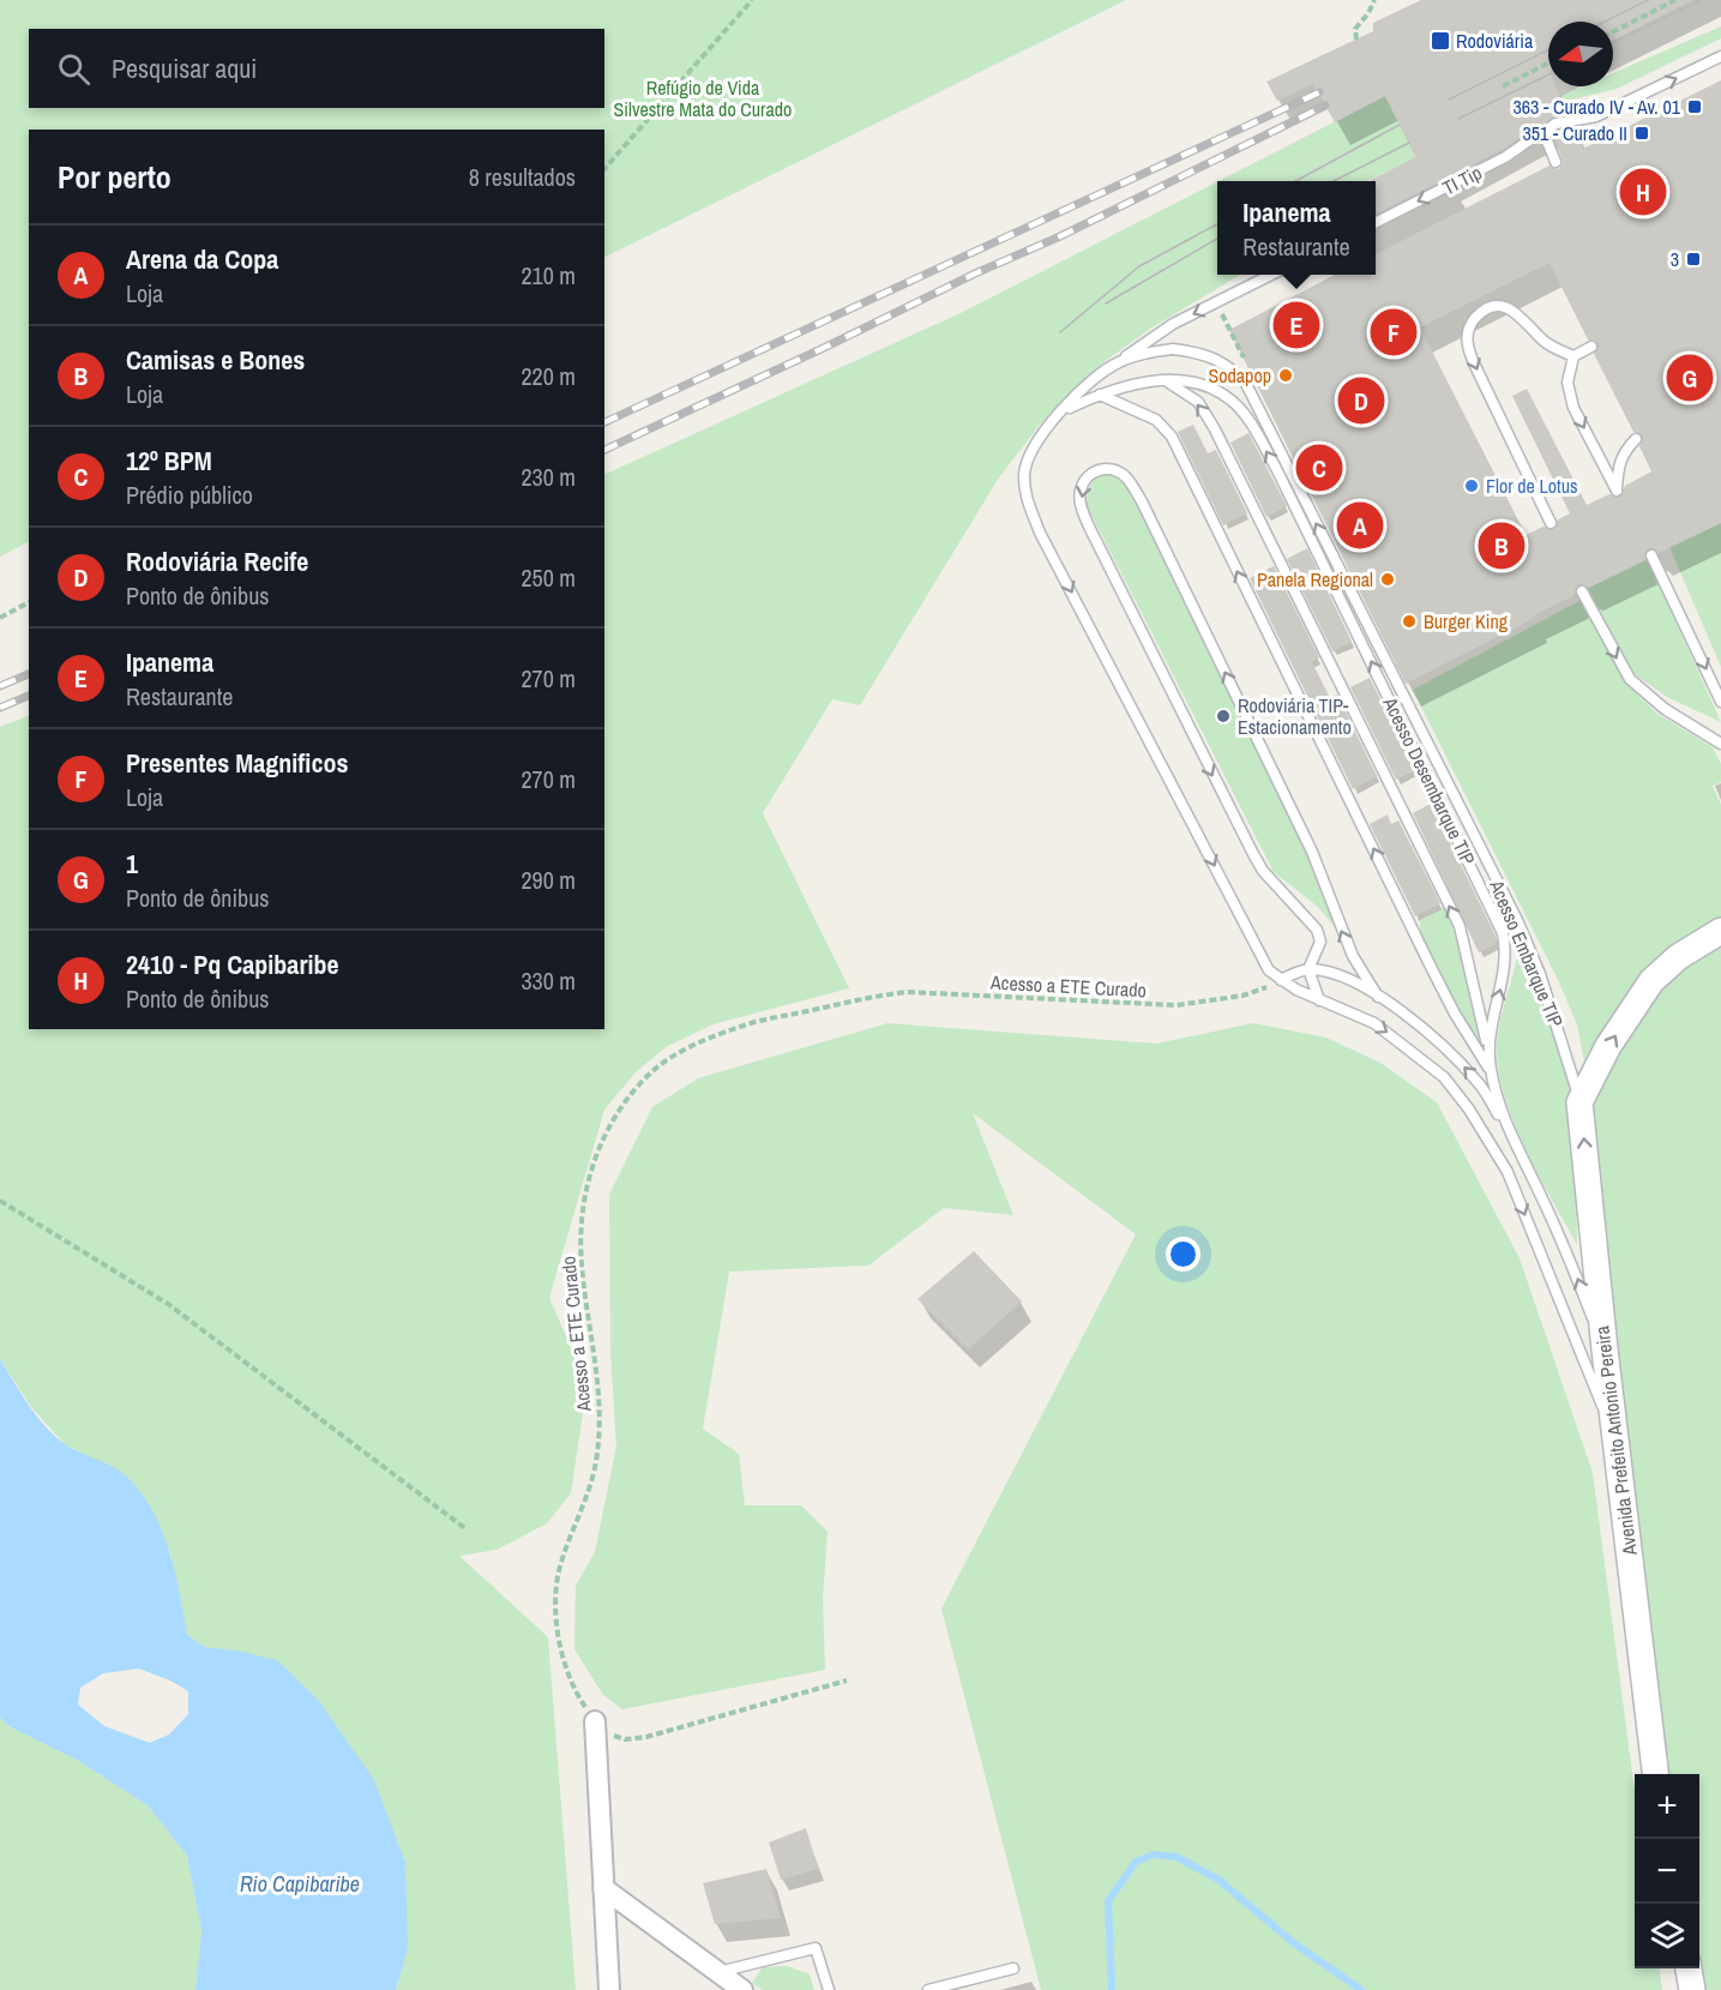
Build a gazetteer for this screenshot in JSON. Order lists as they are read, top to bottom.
{
  "streets": {
    "street": ["Avenida Prefeito Antonio Pereira"],
    "lane": ["TI Tip", "Acesso Desembarque TIP", "Acesso Embarque TIP"],
    "path": ["Acesso a ETE Curado"]
  },
  "crossings": [
    ["Acesso Desembarque TIP", "Avenida Prefeito Antonio Pereira"],
    ["Acesso Embarque TIP", "Avenida Prefeito Antonio Pereira"]
  ],
  "one_way": ["TI Tip", "Avenida Prefeito Antonio Pereira"],
  "water": ["Rio Capibaribe"],
  "parks": ["Refúgio de Vida Silvestre Mata do Curado"],
  "places": {
    "transit": [
      "Rodoviária",
      "363 - Curado IV - Av. 01",
      "351 - Curado II",
      "3"
    ],
    "other": [
      "Sodapop",
      "Flor de Lotus",
      "Panela Regional",
      "Burger King",
      "Rodoviária TIP- Estacionamento"
    ]
  },
  "north": "left",
  "page": {
    "search": "Pesquisar aqui",
    "heading": ["Por perto", "8 resultados"],
    "pins": [
      "H",
      "E",
      "F",
      "G",
      "D",
      "C",
      "A",
      "B"
    ],
    "popup": ["Ipanema", "Restaurante"],
    "list": [
      {
        "mark": "A",
        "name": "Arena da Copa",
        "note": "Loja",
        "value": "210 m"
      },
      {
        "mark": "B",
        "name": "Camisas e Bones",
        "note": "Loja",
        "value": "220 m"
      },
      {
        "mark": "C",
        "name": "12º BPM",
        "note": "Prédio público",
        "value": "230 m"
      },
      {
        "mark": "D",
        "name": "Rodoviária Recife",
        "note": "Ponto de ônibus",
        "value": "250 m"
      },
      {
        "mark": "E",
        "name": "Ipanema",
        "note": "Restaurante",
        "value": "270 m"
      },
      {
        "mark": "F",
        "name": "Presentes Magnificos",
        "note": "Loja",
        "value": "270 m"
      },
      {
        "mark": "G",
        "name": "1",
        "note": "Ponto de ônibus",
        "value": "290 m"
      },
      {
        "mark": "H",
        "name": "2410 - Pq Capibaribe",
        "note": "Ponto de ônibus",
        "value": "330 m"
      }
    ],
    "map_buttons": ["+", "−"]
  }
}
